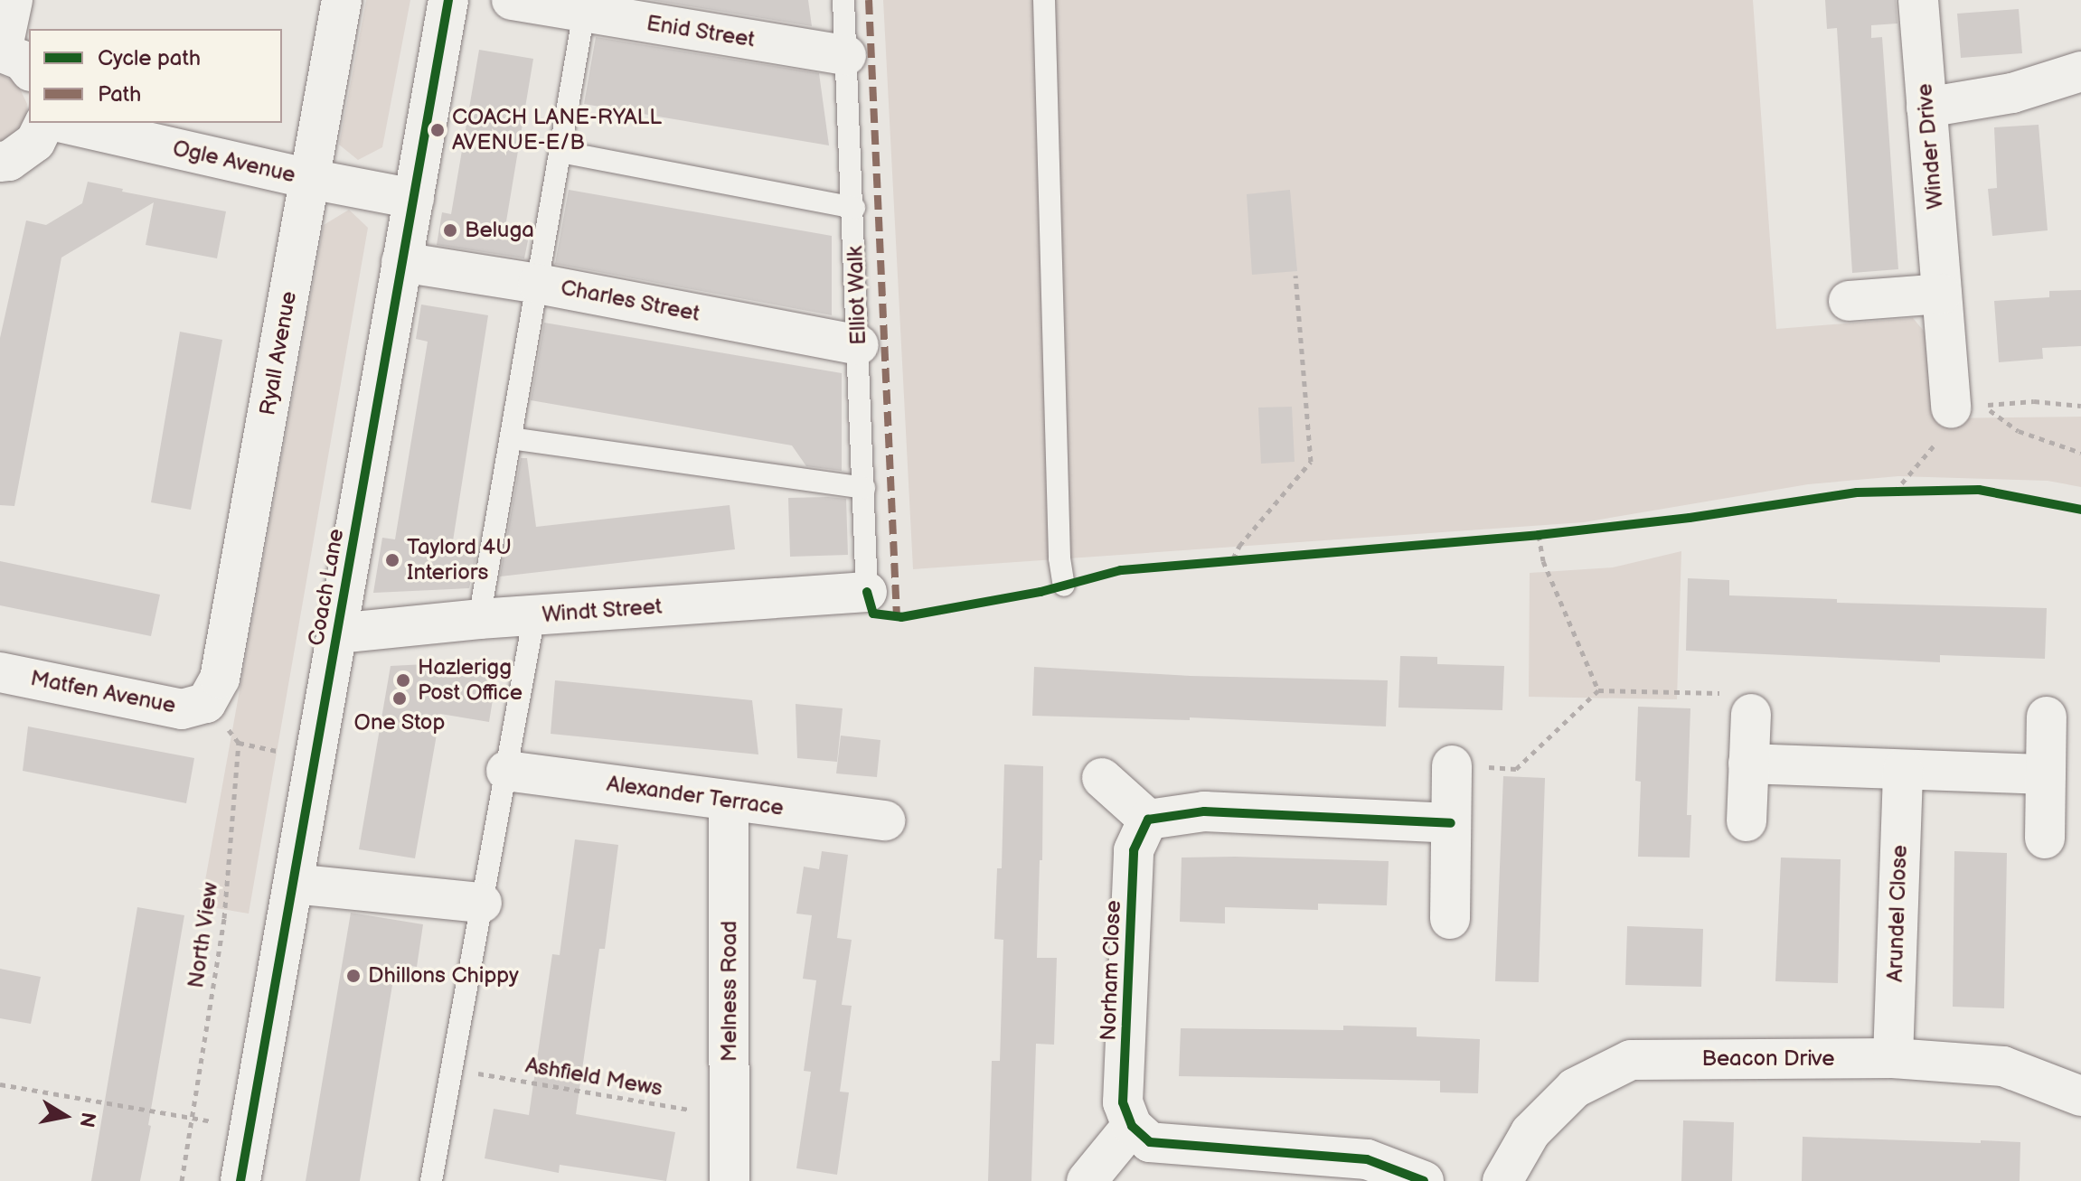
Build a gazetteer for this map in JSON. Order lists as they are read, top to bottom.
{
  "streets": {
    "street": [
      "Enid Street",
      "Winder Drive",
      "Ogle Avenue",
      "Charles Street",
      "Ryall Avenue",
      "Coach Lane",
      "Windt Street",
      "Matfen Avenue",
      "Alexander Terrace",
      "Arundel Close",
      "Norham Close",
      "Melness Road",
      "Beacon Drive"
    ],
    "lane": ["Elliot Walk"],
    "path": ["North View", "Ashfield Mews"]
  },
  "crossings": [
    ["Enid Street", "Elliot Walk"],
    ["Ogle Avenue", "Ryall Avenue"],
    ["Ogle Avenue", "Coach Lane"],
    ["Elliot Walk", "Charles Street"],
    ["Elliot Walk", "Windt Street"],
    ["Charles Street", "Coach Lane"],
    ["Ryall Avenue", "Matfen Avenue"],
    ["Ryall Avenue", "North View"],
    ["Coach Lane", "Windt Street"],
    ["Matfen Avenue", "North View"],
    ["Alexander Terrace", "Melness Road"],
    ["Arundel Close", "Beacon Drive"],
    ["Melness Road", "Ashfield Mews"]
  ],
  "places": [
    "COACH LANE-RYALL AVENUE-E/B",
    "Beluga",
    "Taylord 4U Interiors",
    "Hazlerigg Post Office",
    "One Stop",
    "Dhillons Chippy"
  ],
  "legend": ["Cycle path", "Path"],
  "north": "right"
}
